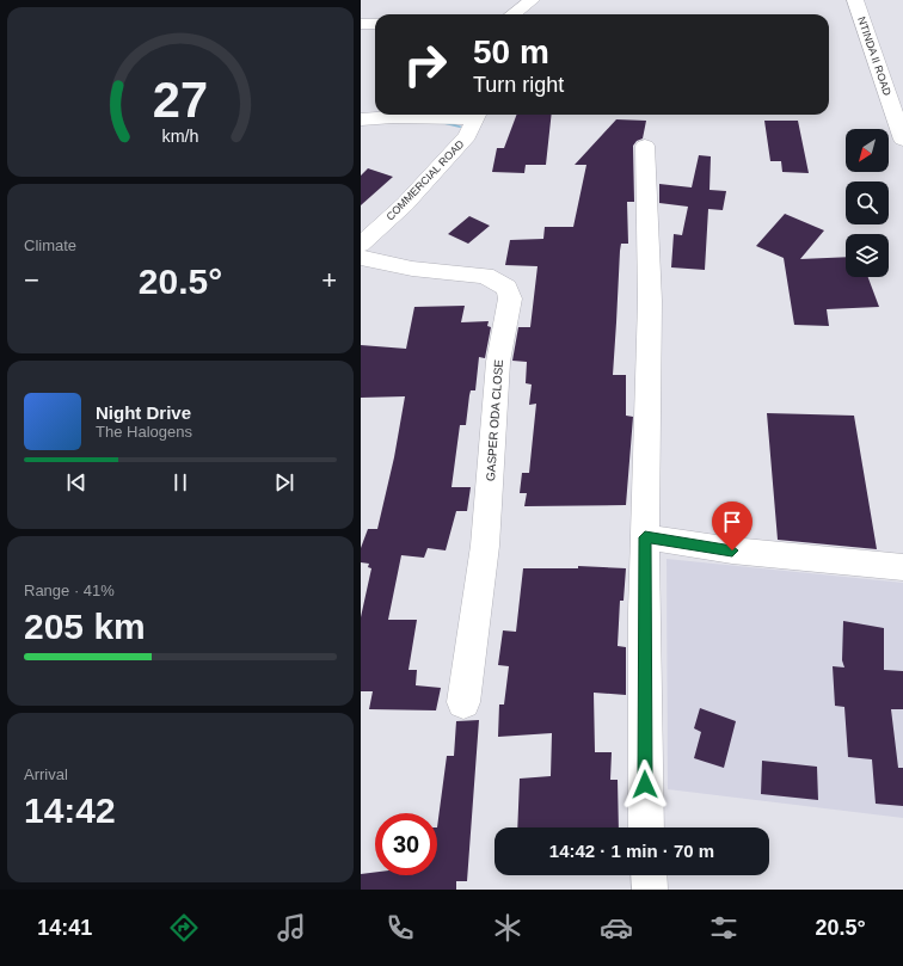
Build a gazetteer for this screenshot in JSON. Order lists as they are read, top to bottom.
{
  "streets": {
    "street": ["NTINDA II ROAD", "COMMERCIAL ROAD", "GASPER ODA CLOSE"]
  },
  "north": "bottom left",
  "page": {
    "turn": ["50 m", "Turn right"],
    "tile": [
      "Climate",
      ["Range · 41%", "205 km"],
      ["Arrival", "14:42"]
    ],
    "heat": ["−", "20.5°", "+"],
    "song": ["Night Drive", "The Halogens"],
    "limit": "30",
    "trip": "14:42 · 1 min · 70 m",
    "tabs": ["14:41", "20.5°"],
    "gauge": ["27", "km/h"]
  }
}
